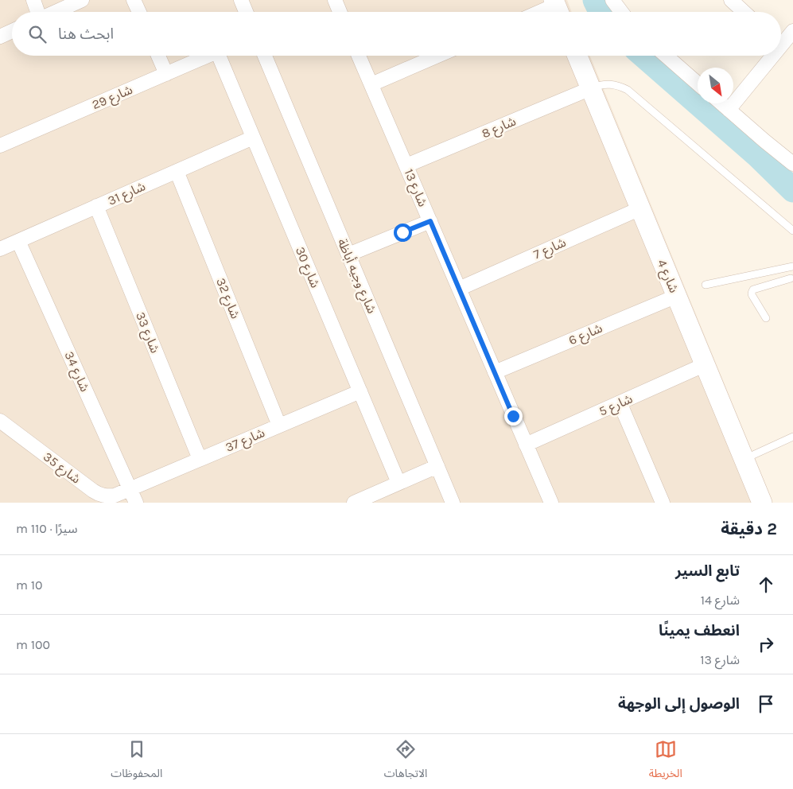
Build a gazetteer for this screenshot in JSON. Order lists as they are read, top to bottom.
{
  "streets": {
    "street": [
      "شارع 29",
      "شارع 8",
      "شارع 13",
      "شارع 31",
      "شارع 7",
      "شارع 30",
      "شارع وجيه أباظة",
      "شارع 4",
      "شارع 32",
      "شارع 33",
      "شارع 6",
      "شارع 34",
      "شارع 5",
      "شارع 37",
      "شارع 35"
    ]
  },
  "crossings": [
    ["شارع 8", "شارع 13"],
    ["شارع 8", "شارع 4"],
    ["شارع 13", "شارع 7"],
    ["شارع 13", "شارع 6"],
    ["شارع 13", "شارع 5"],
    ["شارع 31", "شارع 30"],
    ["شارع 31", "شارع 32"],
    ["شارع 31", "شارع 33"],
    ["شارع 31", "شارع 34"],
    ["شارع 7", "شارع 4"],
    ["شارع 30", "شارع 37"],
    ["شارع 4", "شارع 6"],
    ["شارع 4", "شارع 5"],
    ["شارع 32", "شارع 37"],
    ["شارع 33", "شارع 37"],
    ["شارع 34", "شارع 37"],
    ["شارع 34", "شارع 35"],
    ["شارع 37", "شارع 35"]
  ],
  "north": "bottom right",
  "page": {
    "search": "ابحث هنا",
    "heading": ["2 دقيقة", "سيرًا · 110 m"],
    "list": [
      ["تابع السير", "شارع 14", "10 m"],
      ["انعطف يمينًا", "شارع 13", "100 m"],
      "الوصول إلى الوجهة"
    ],
    "nav": ["الخريطة", "الاتجاهات", "المحفوظات"]
  }
}
